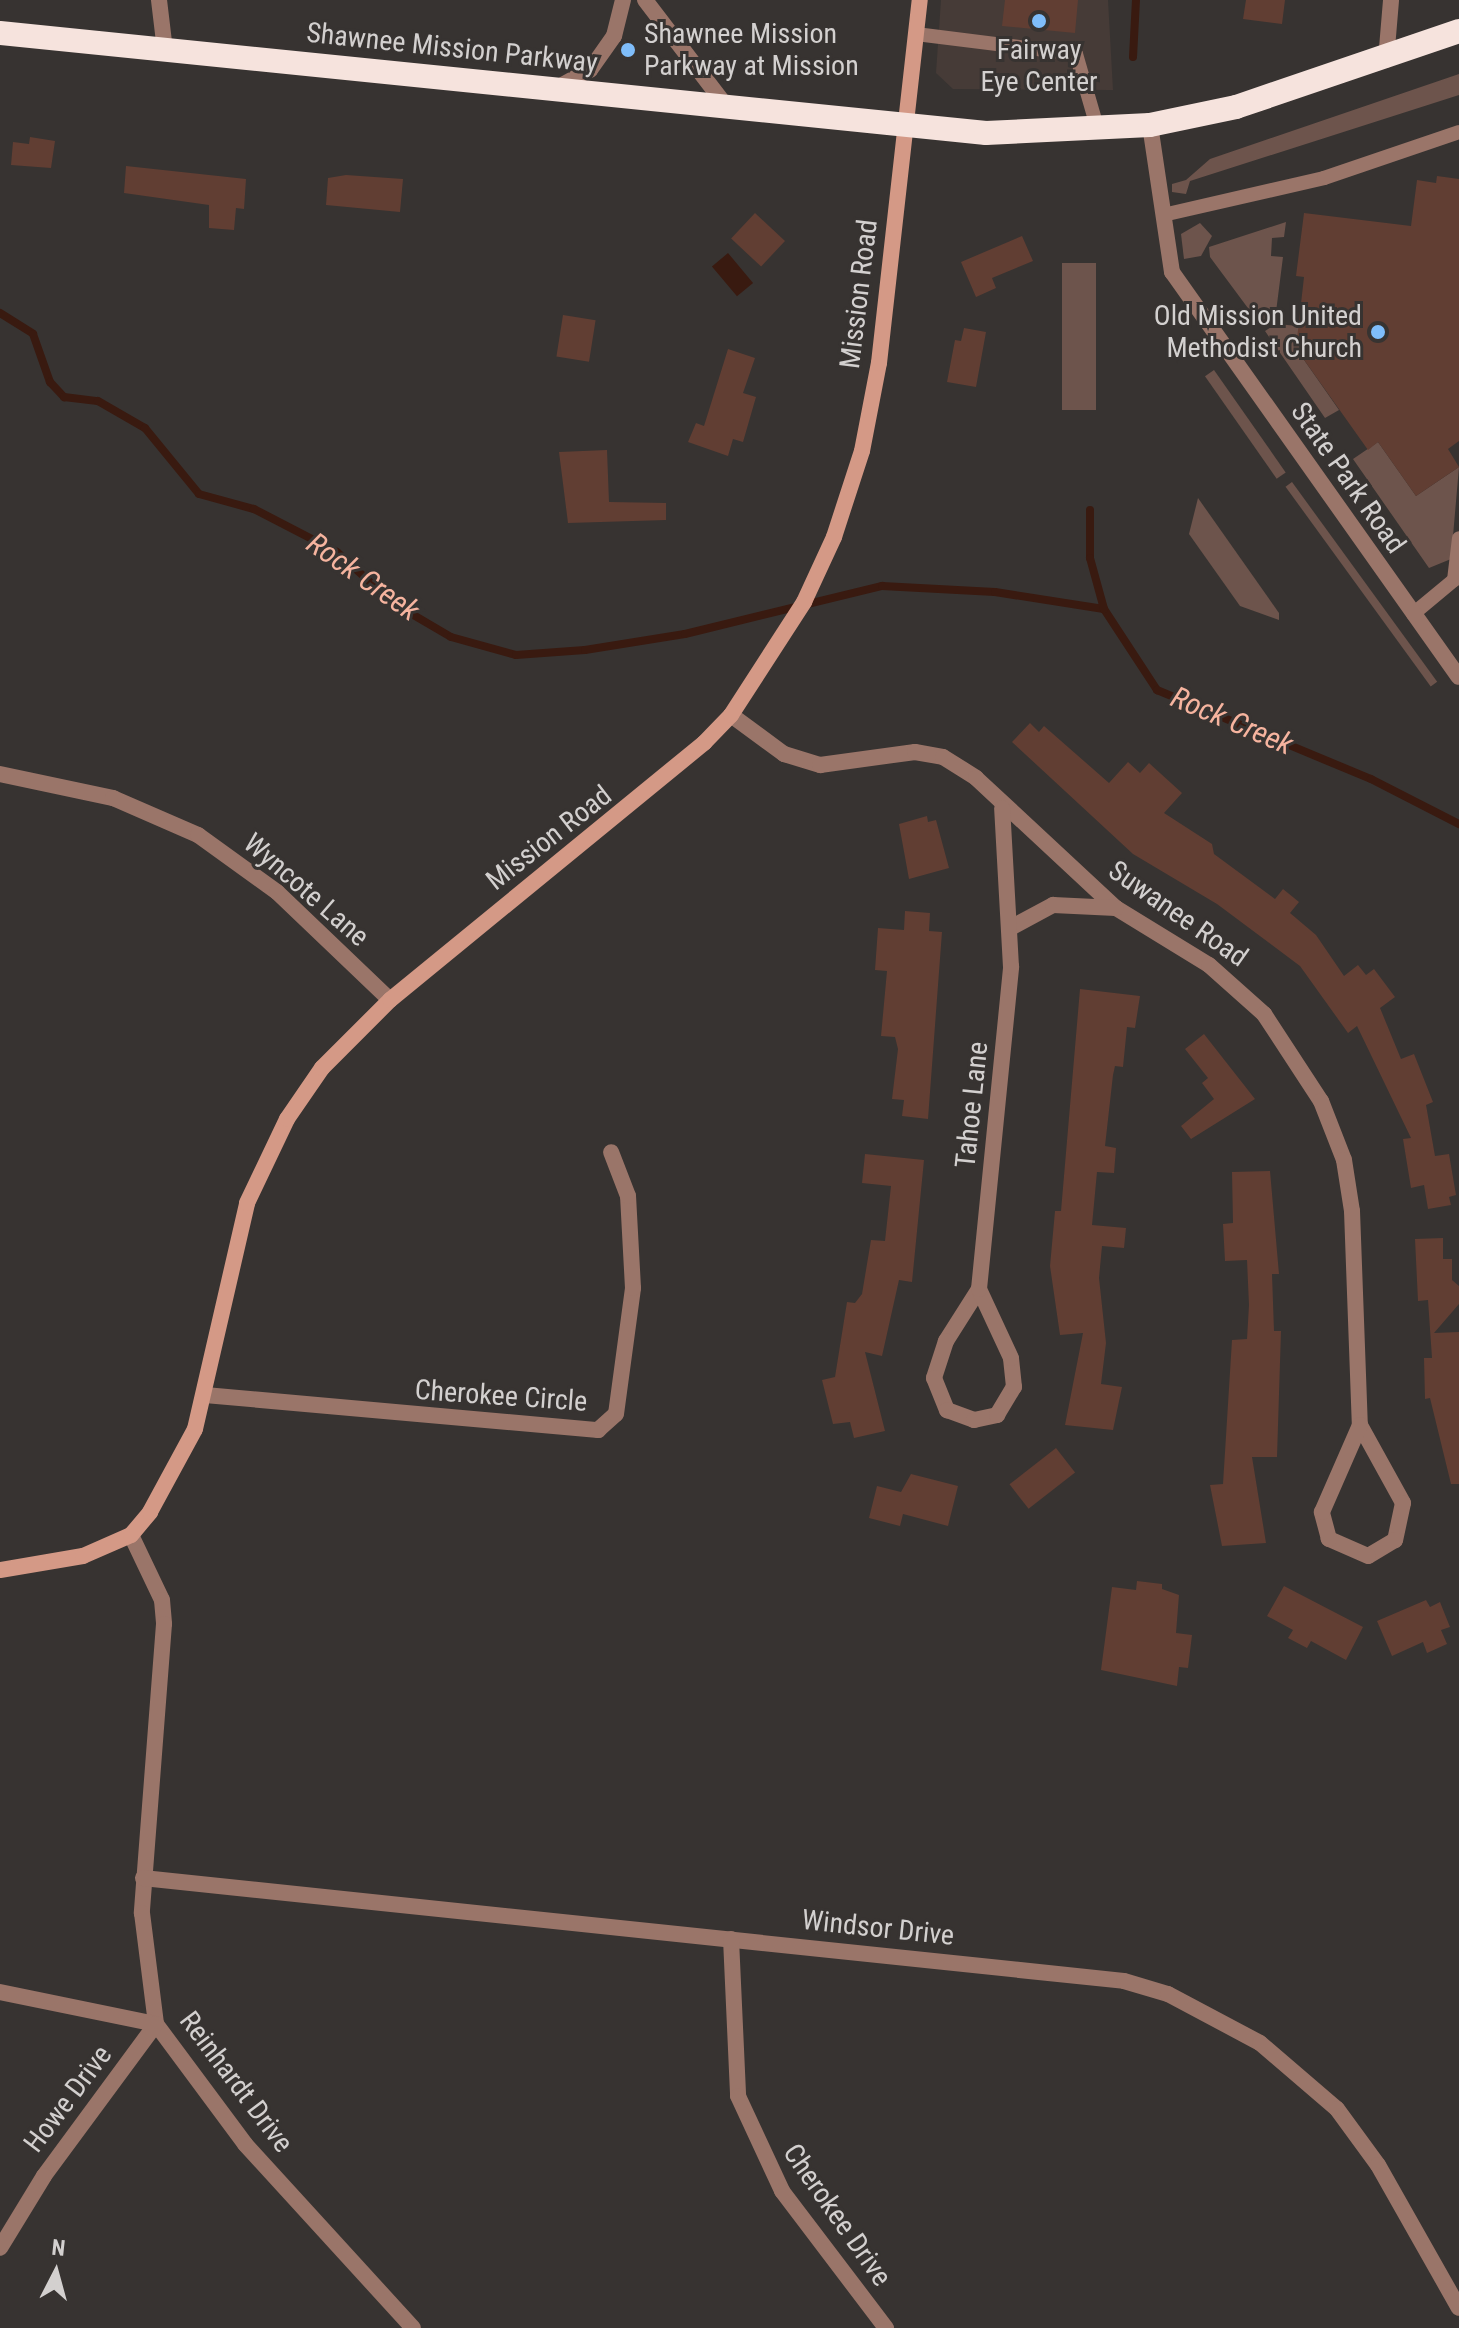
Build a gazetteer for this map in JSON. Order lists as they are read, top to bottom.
{
  "streets": {
    "highway": ["Shawnee Mission Parkway"],
    "main road": ["Mission Road"],
    "street": [
      "State Park Road",
      "Wyncote Lane",
      "Suwanee Road",
      "Tahoe Lane",
      "Cherokee Circle",
      "Windsor Drive",
      "Reinhardt Drive",
      "Howe Drive",
      "Cherokee Drive"
    ]
  },
  "crossings": [
    ["Shawnee Mission Parkway", "Mission Road"],
    ["Shawnee Mission Parkway", "State Park Road"],
    ["Mission Road", "Wyncote Lane"],
    ["Mission Road", "Suwanee Road"],
    ["Mission Road", "Cherokee Circle"],
    ["Mission Road", "Reinhardt Drive"],
    ["Suwanee Road", "Tahoe Lane"],
    ["Windsor Drive", "Reinhardt Drive"],
    ["Windsor Drive", "Cherokee Drive"],
    ["Reinhardt Drive", "Howe Drive"]
  ],
  "water": ["Rock Creek"],
  "places": ["Fairway Eye Center", "Shawnee Mission Parkway at Mission", "Old Mission United Methodist Church"],
  "north": "top"
}
